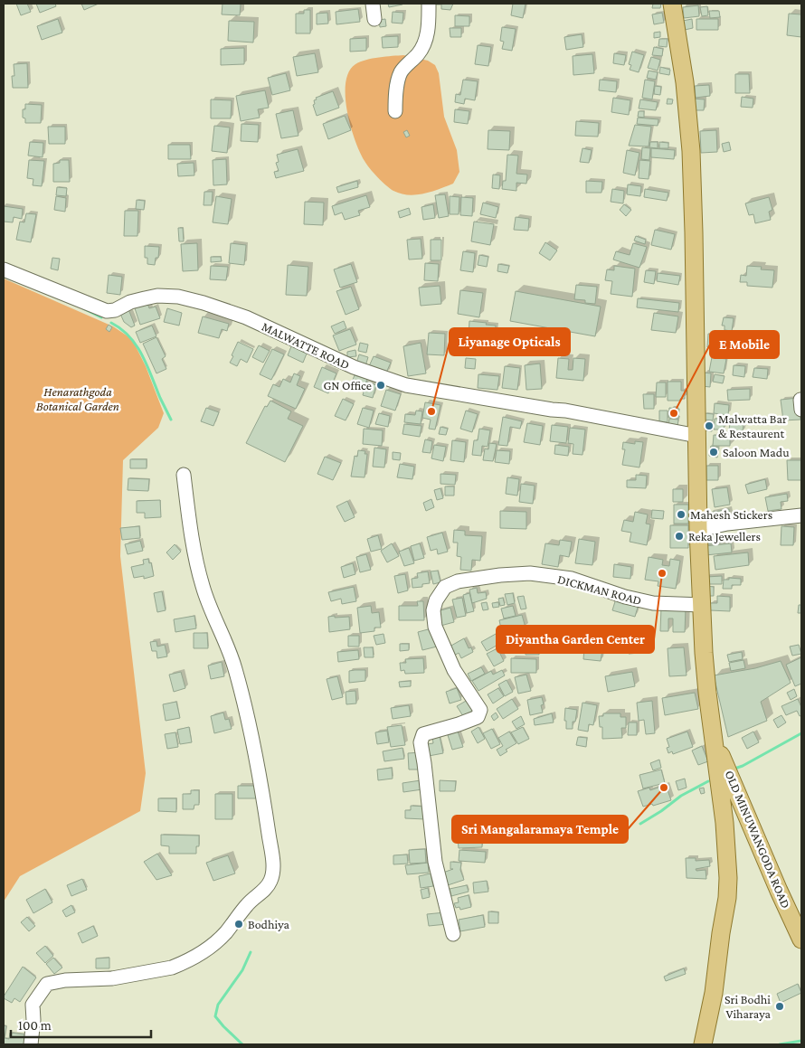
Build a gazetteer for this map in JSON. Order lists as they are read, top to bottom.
{
  "streets": {
    "main road": ["OLD MINUWANGODA ROAD"],
    "street": ["MALWATTE ROAD", "DICKMAN ROAD"]
  },
  "parks": ["Henarathgoda Botanical Garden"],
  "places": [
    "GN Office",
    "Liyanage Opticals",
    "E Mobile",
    "Malwatta Bar & Restaurent",
    "Saloon Madu",
    "Mahesh Stickers",
    "Reka Jewellers",
    "Diyantha Garden Center",
    "Sri Mangalaramaya Temple",
    "Bodhiya",
    "Sri Bodhi Viharaya"
  ],
  "scale_bar": "100 m"
}
